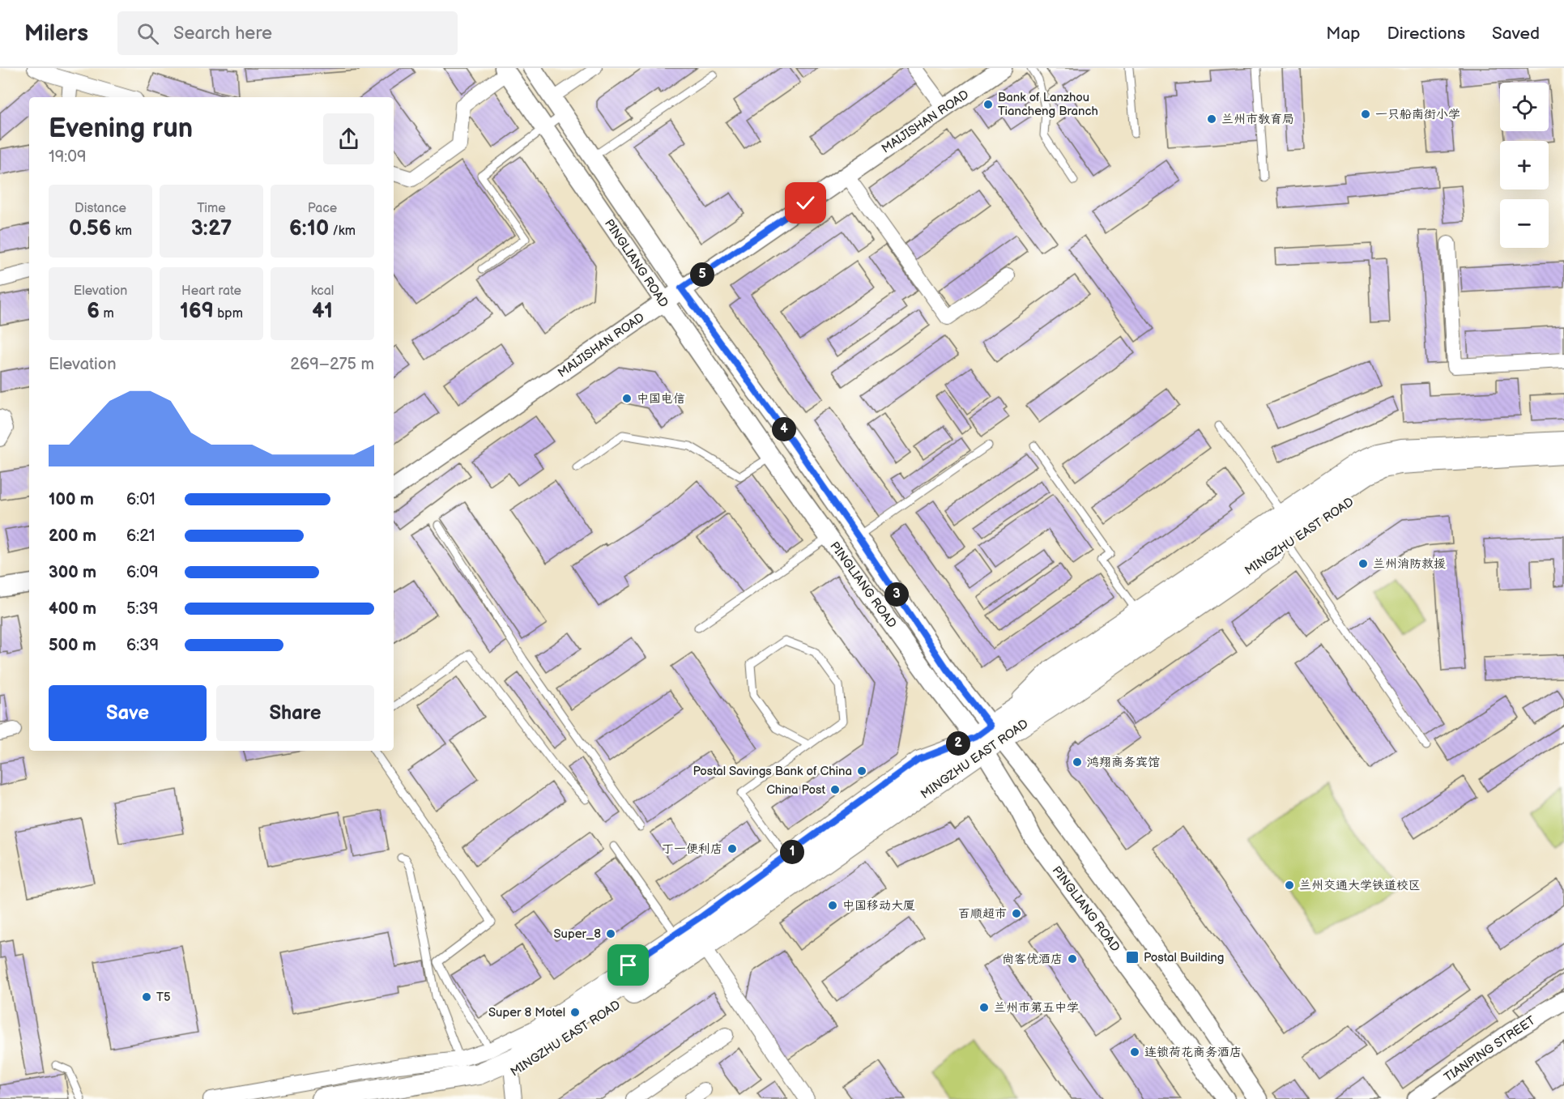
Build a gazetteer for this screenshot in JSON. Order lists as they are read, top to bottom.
{
  "streets": {
    "main road": ["MINGZHU EAST ROAD"],
    "street": ["MAIJISHAN ROAD", "PINGLIANG ROAD", "TIANPING STREET"]
  },
  "crossings": [
    ["MAIJISHAN ROAD", "PINGLIANG ROAD"],
    ["PINGLIANG ROAD", "MINGZHU EAST ROAD"]
  ],
  "places": {
    "other": [
      "Bank of Lanzhou Tiancheng Branch",
      "一只船南街小学",
      "兰州市教育局",
      "中国电信",
      "兰州消防救援",
      "鸿翔商务宾馆",
      "Postal Savings Bank of China",
      "China Post",
      "丁一便利店",
      "兰州交通大学铁道校区",
      "中国移动大厦",
      "百顺超市",
      "Super_8",
      "尚客优酒店",
      "T5",
      "兰州市第五中学",
      "Super 8 Motel",
      "连锁荷花商务酒店"
    ],
    "transit": ["Postal Building"]
  },
  "page": {
    "header": "Milers",
    "search": "Search here",
    "nav": ["Map", "Directions", "Saved"],
    "map_buttons": ["+", "−"],
    "heading": ["Evening run", "19:09"],
    "stats": [
      ["Distance", "0.56 km"],
      ["Time", "3:27"],
      ["Pace", "6:10 /km"],
      ["Elevation", "6 m"],
      ["Heart rate", "169 bpm"],
      ["kcal", "41"]
    ],
    "pins": [
      "5",
      "4",
      "3",
      "2",
      "1"
    ],
    "chart": ["Elevation", "269–275 m"],
    "list": [
      {
        "name": "100 m",
        "note": "6:01"
      },
      {
        "name": "200 m",
        "note": "6:21"
      },
      {
        "name": "300 m",
        "note": "6:09"
      },
      {
        "name": "400 m",
        "note": "5:39"
      },
      {
        "name": "500 m",
        "note": "6:39"
      }
    ],
    "buttons": ["Save", "Share"]
  }
}
